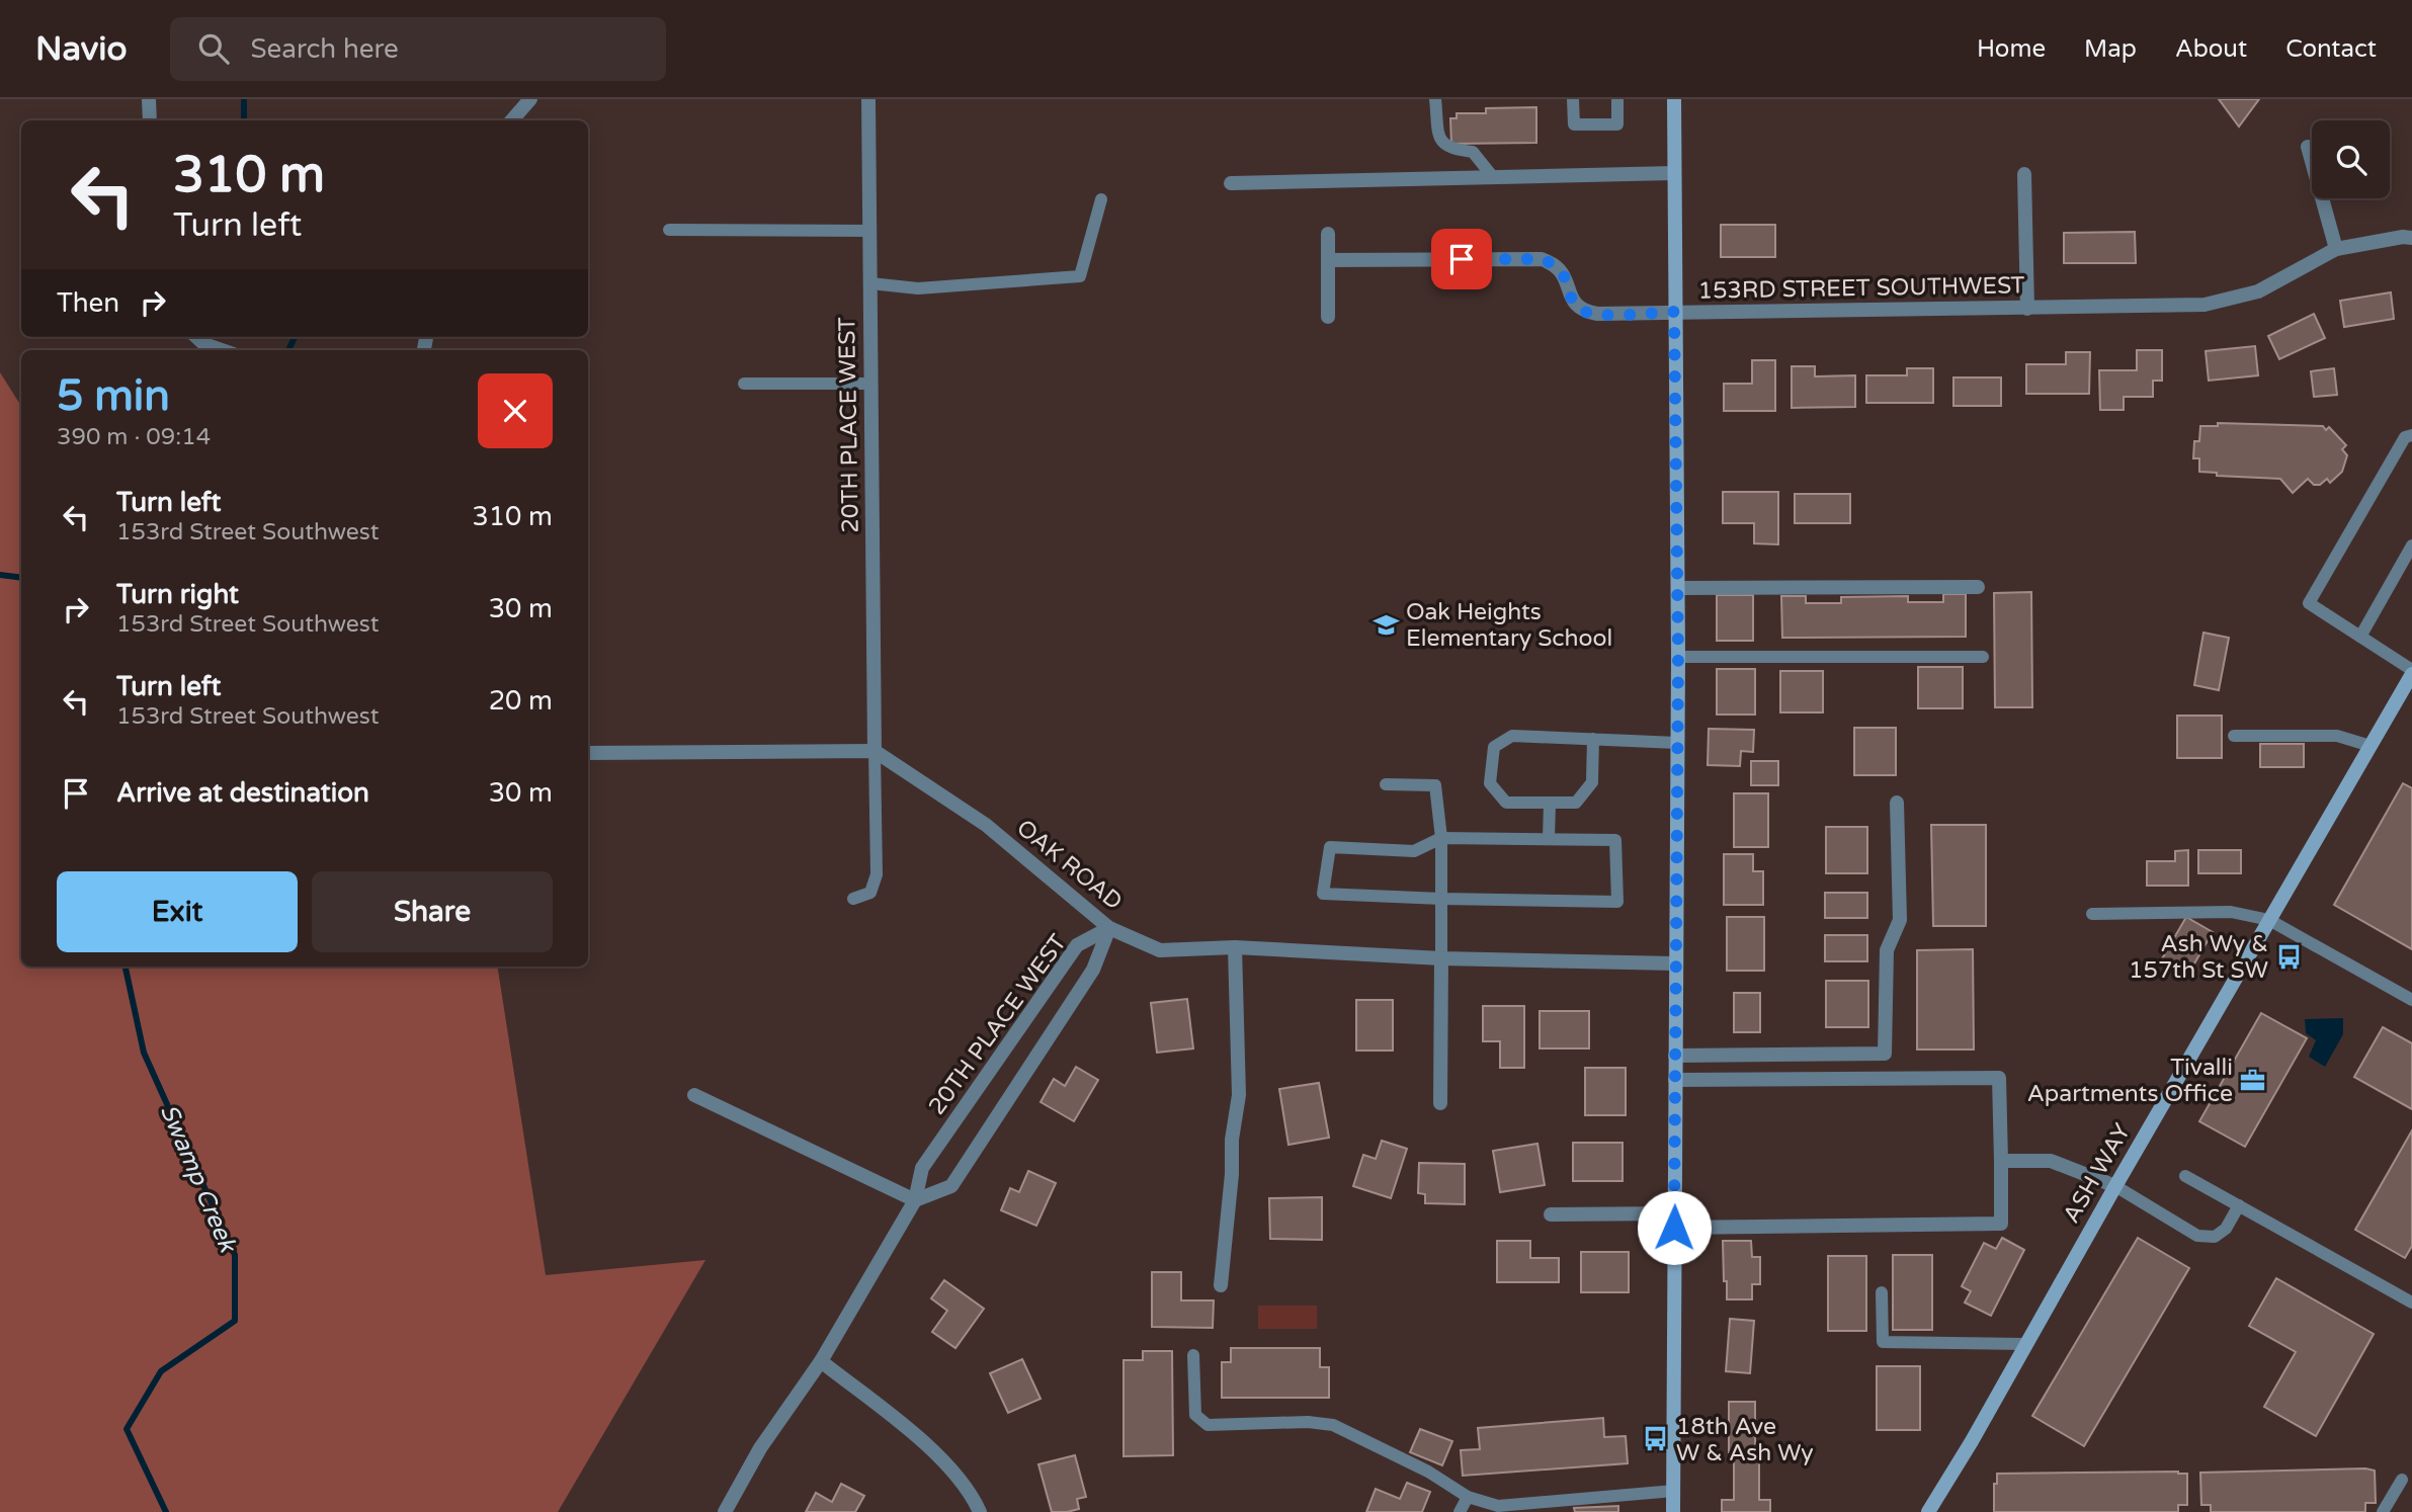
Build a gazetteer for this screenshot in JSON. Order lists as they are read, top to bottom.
{
  "streets": {
    "street": [
      "153RD STREET SOUTHWEST",
      "20TH PLACE WEST",
      "OAK ROAD",
      "ASH WAY"
    ]
  },
  "crossings": [
    ["20TH PLACE WEST", "OAK ROAD"]
  ],
  "water": ["Swamp Creek"],
  "places": {
    "school or university": ["Oak Heights Elementary School"],
    "bus stop": ["Ash Wy & 157th St SW", "18th Ave W & Ash Wy"],
    "office": ["Tivalli Apartments Office"]
  },
  "page": {
    "header": "Navio",
    "search": "Search here",
    "nav": [
      "Home",
      "Map",
      "About",
      "Contact"
    ],
    "turn": ["310 m", "Turn left"],
    "then": "Then",
    "heading": ["5 min", "390 m · 09:14"],
    "list": [
      {
        "name": "Turn left",
        "note": "153rd Street Southwest",
        "value": "310 m"
      },
      {
        "name": "Turn right",
        "note": "153rd Street Southwest",
        "value": "30 m"
      },
      {
        "name": "Turn left",
        "note": "153rd Street Southwest",
        "value": "20 m"
      },
      {
        "name": "Arrive at destination",
        "value": "30 m"
      }
    ],
    "buttons": ["Exit", "Share"]
  }
}
